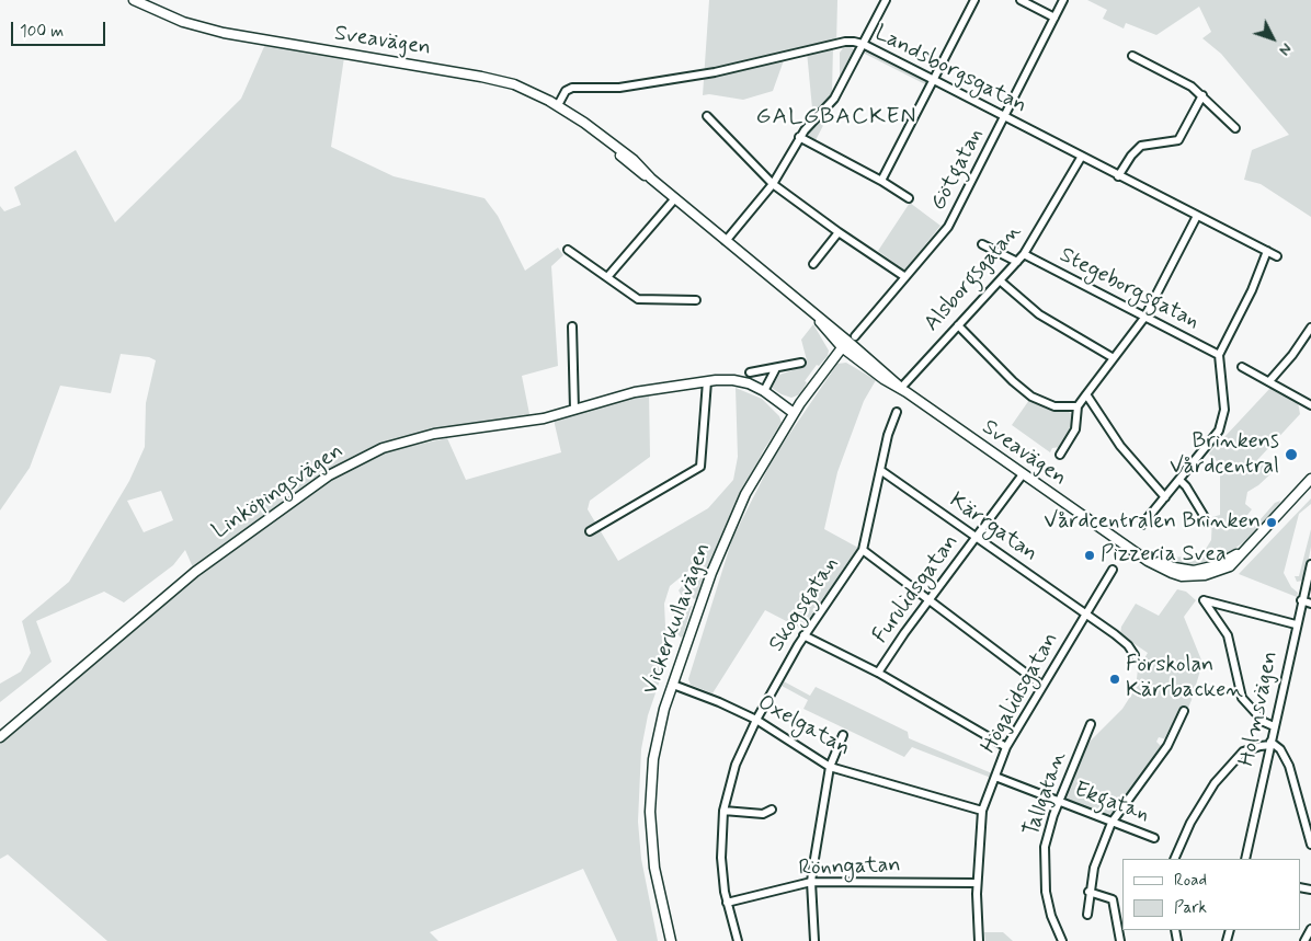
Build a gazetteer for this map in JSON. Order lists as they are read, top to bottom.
{
  "streets": {
    "main road": ["Sveavägen", "Linköpingsvägen", "Vickerkullavägen"],
    "street": [
      "Landsborgsgatan",
      "Götgatan",
      "Alsborgsgatan",
      "Stegeborgsgatan",
      "Kärrgatan",
      "Furulidsgatan",
      "Skogsgatan",
      "Högalidsgatan",
      "Holmsvägen",
      "Oxelgatan",
      "Tallgatan",
      "Ekgatan",
      "Rönngatan"
    ]
  },
  "crossings": [
    ["Sveavägen", "Landsborgsgatan"],
    ["Sveavägen", "Götgatan"],
    ["Sveavägen", "Alsborgsgatan"],
    ["Sveavägen", "Furulidsgatan"],
    ["Sveavägen", "Vickerkullavägen"],
    ["Landsborgsgatan", "Götgatan"],
    ["Landsborgsgatan", "Alsborgsgatan"],
    ["Götgatan", "Vickerkullavägen"],
    ["Alsborgsgatan", "Stegeborgsgatan"],
    ["Linköpingsvägen", "Vickerkullavägen"],
    ["Kärrgatan", "Furulidsgatan"],
    ["Kärrgatan", "Skogsgatan"],
    ["Kärrgatan", "Högalidsgatan"],
    ["Skogsgatan", "Oxelgatan"],
    ["Skogsgatan", "Rönngatan"],
    ["Vickerkullavägen", "Oxelgatan"],
    ["Högalidsgatan", "Oxelgatan"],
    ["Högalidsgatan", "Ekgatan"],
    ["Högalidsgatan", "Rönngatan"],
    ["Tallgatan", "Ekgatan"]
  ],
  "districts": ["GALGBACKEN"],
  "places": [
    "Brinkens Vårdcentral",
    "Vårdcentralen Brinken",
    "Pizzeria Svea",
    "Förskolan Kärrbacken"
  ],
  "legend": ["Road", "Park"],
  "scale_bar": "100 m",
  "north": "bottom right"
}
